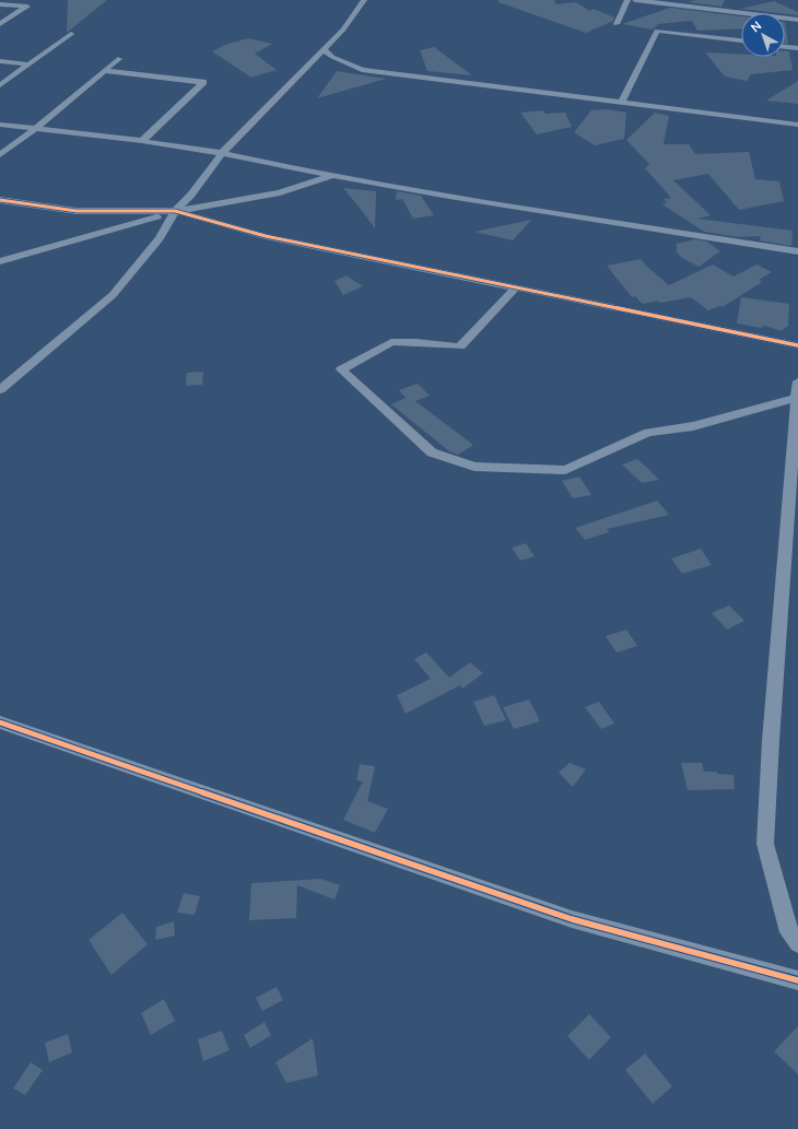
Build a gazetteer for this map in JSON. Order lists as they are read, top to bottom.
{
  "north": "top left"
}
